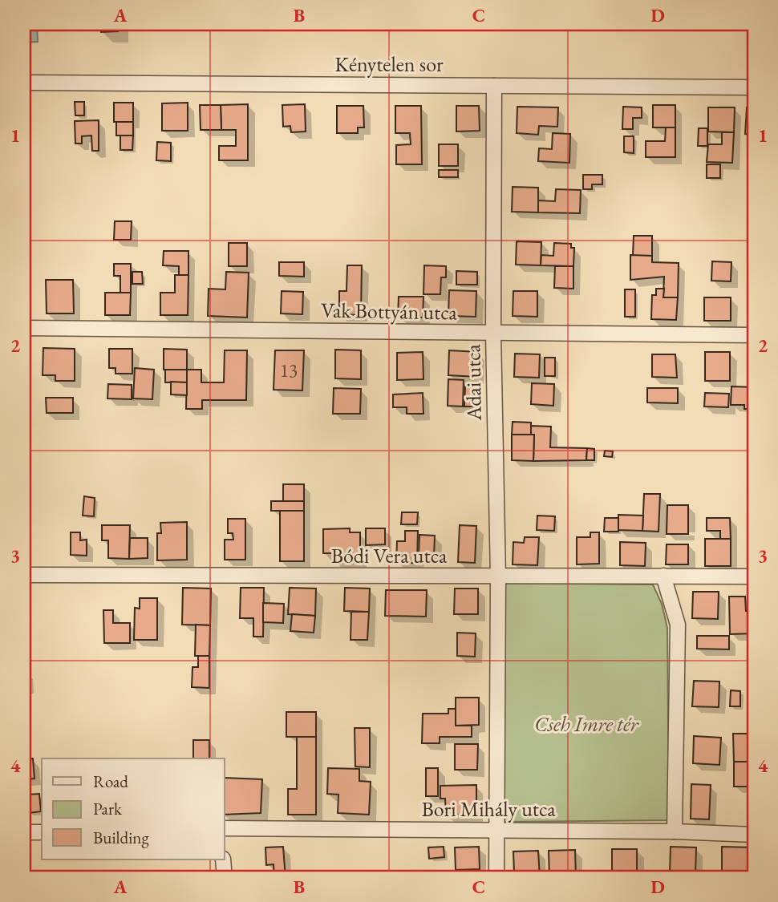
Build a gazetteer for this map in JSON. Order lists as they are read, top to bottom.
{
  "streets": {
    "street": [
      "Kénytelen sor",
      "Vak Bottyán utca",
      "Adai utca",
      "Bódi Vera utca",
      "Bori Mihály utca"
    ]
  },
  "crossings": [
    ["Kénytelen sor", "Adai utca"],
    ["Vak Bottyán utca", "Adai utca"],
    ["Adai utca", "Bódi Vera utca"]
  ],
  "parks": ["Cseh Imre tér"],
  "house_numbers": ["13"],
  "legend": ["Road", "Park", "Building"],
  "grid": {
    "columns": [
      "A",
      "B",
      "C",
      "D"
    ],
    "rows": [
      "1",
      "2",
      "3",
      "4"
    ]
  }
}
